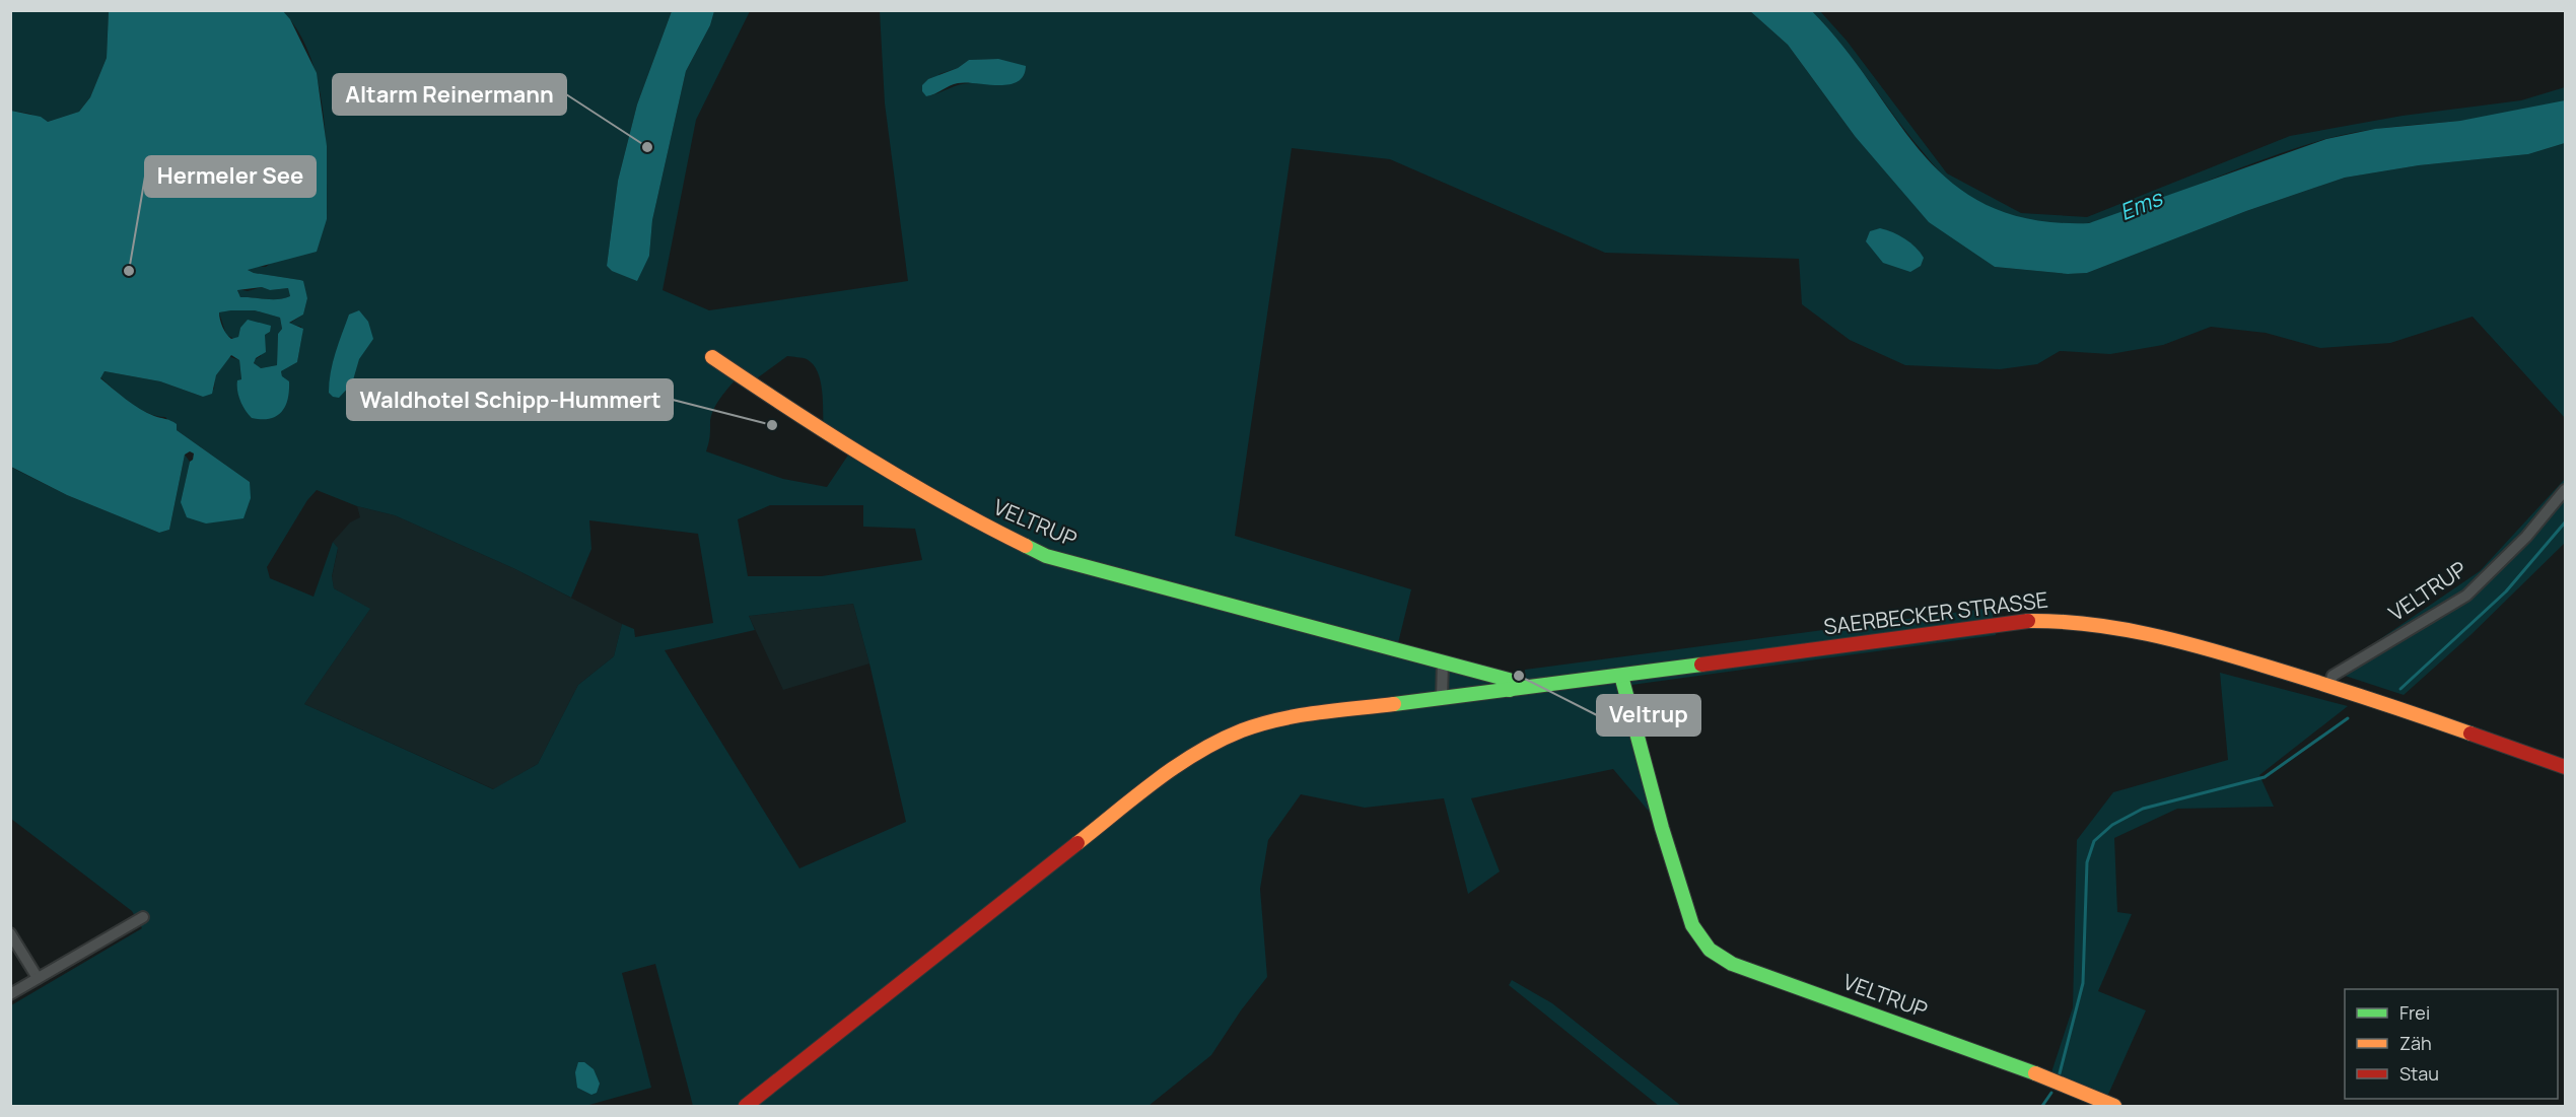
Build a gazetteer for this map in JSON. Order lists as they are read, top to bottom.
{
  "streets": {
    "main road": ["VELTRUP", "SAERBECKER STRASSE"]
  },
  "crossings": [
    ["VELTRUP", "SAERBECKER STRASSE"]
  ],
  "water": ["Ems"],
  "places": [
    "Altarm Reinermann",
    "Hermeler See",
    "Waldhotel Schipp-Hummert",
    "Veltrup"
  ],
  "legend": ["Frei", "Zäh", "Stau"]
}
